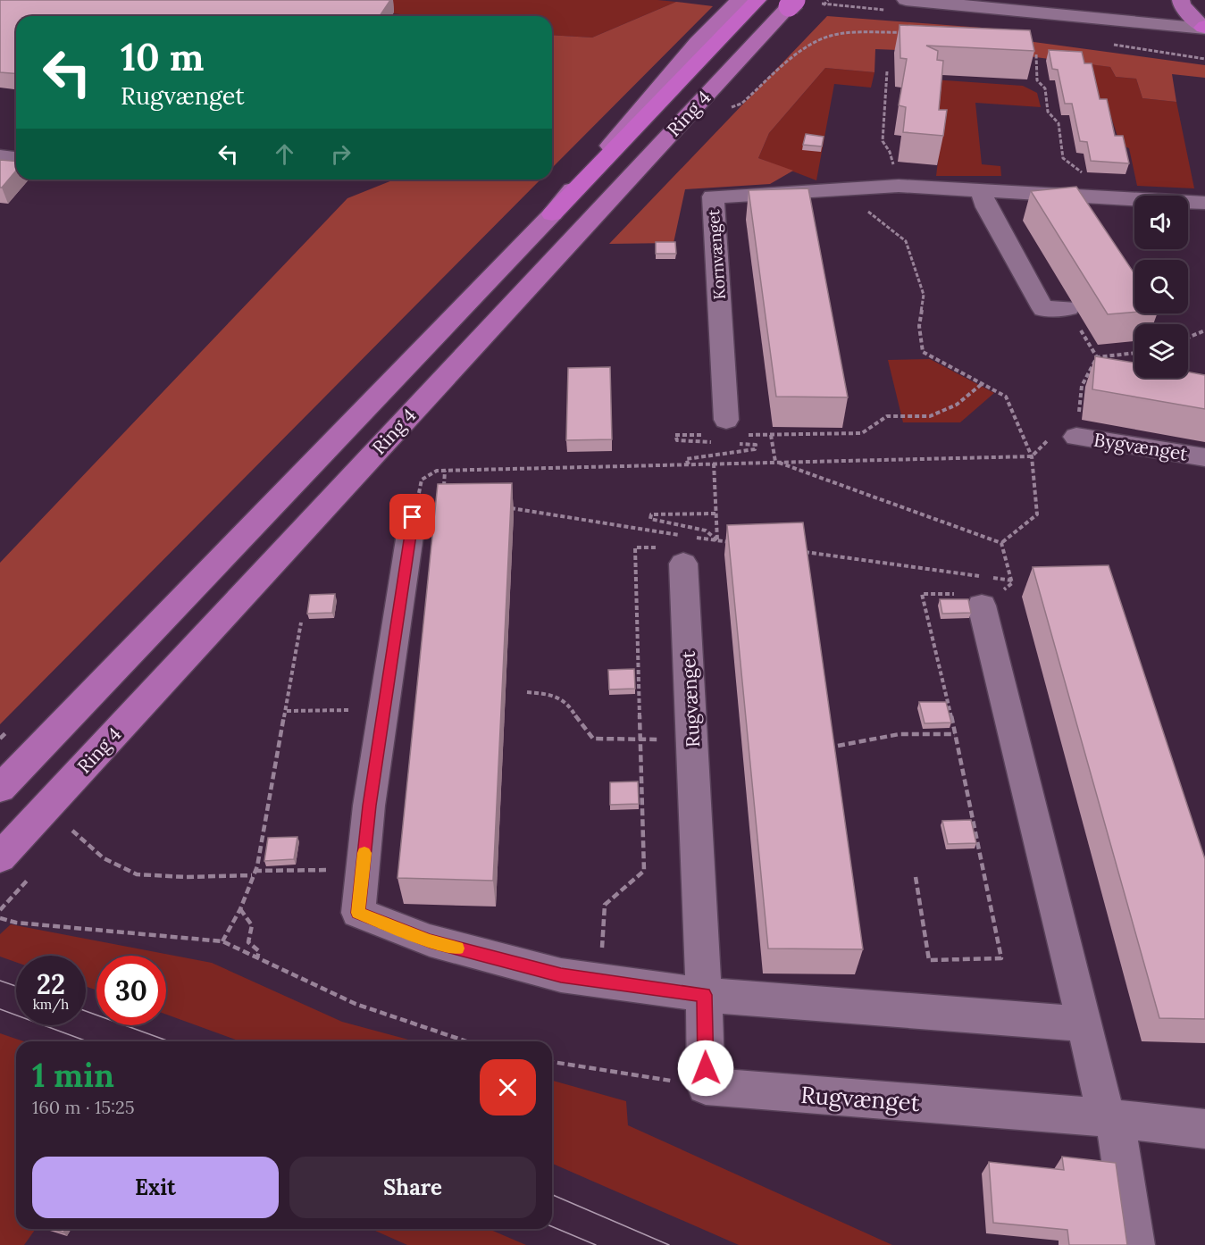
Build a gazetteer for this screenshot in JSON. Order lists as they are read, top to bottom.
{
  "streets": {
    "main road": ["Ring 4"],
    "street": ["Kornvænget", "Bygvænget", "Rugvænget"]
  },
  "page": {
    "turn": ["10 m", "Rugvænget"],
    "speed": "22 km/h",
    "limit": "30",
    "heading": ["1 min", "160 m · 15:25"],
    "buttons": ["Exit", "Share"]
  }
}
